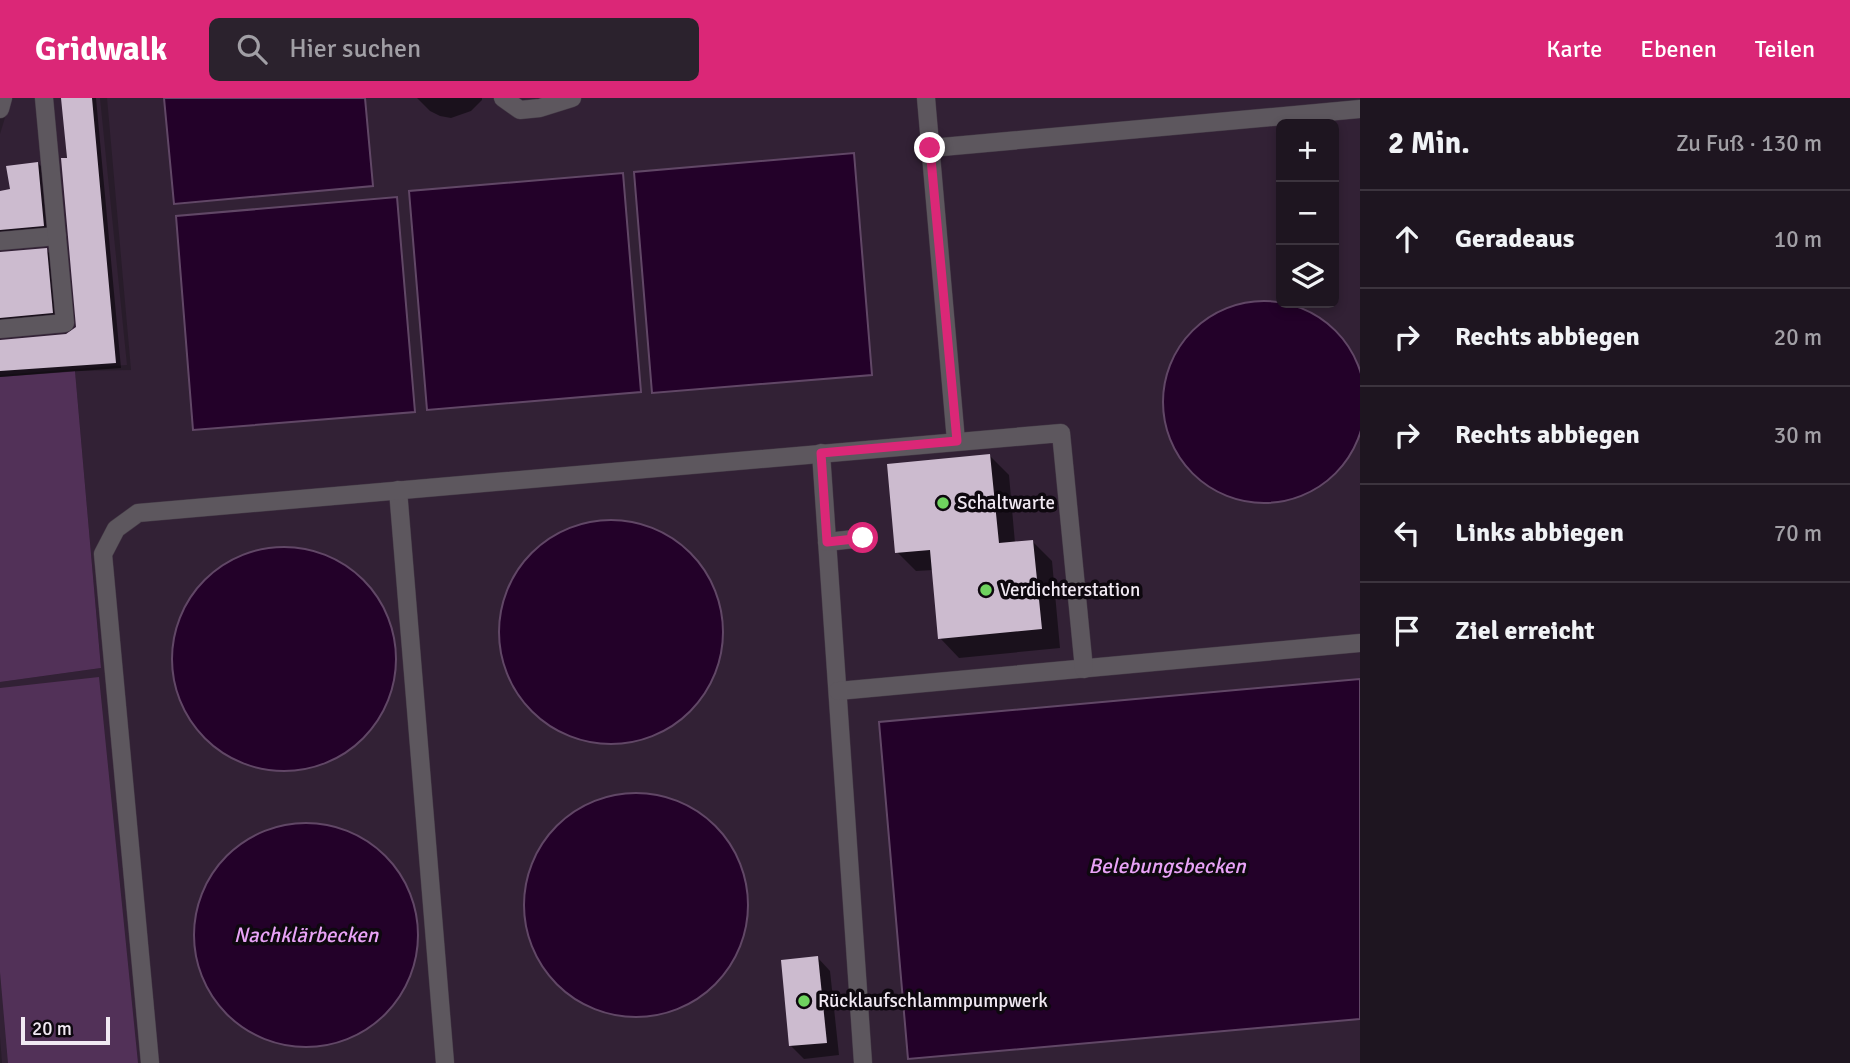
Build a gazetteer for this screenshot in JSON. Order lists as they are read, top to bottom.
{
  "water": ["Belebungsbecken", "Nachklärbecken"],
  "places": ["Schaltwarte", "Verdichterstation", "Rücklaufschlammpumpwerk"],
  "scale_bar": "20 m",
  "page": {
    "header": "Gridwalk",
    "search": "Hier suchen",
    "nav": ["Karte", "Ebenen", "Teilen"],
    "heading": ["2 Min.", "Zu Fuß · 130 m"],
    "map_buttons": ["+", "−"],
    "list": [
      ["Geradeaus", "10 m"],
      ["Rechts abbiegen", "20 m"],
      ["Rechts abbiegen", "30 m"],
      ["Links abbiegen", "70 m"],
      "Ziel erreicht"
    ],
    "scale": "20 m"
  }
}
